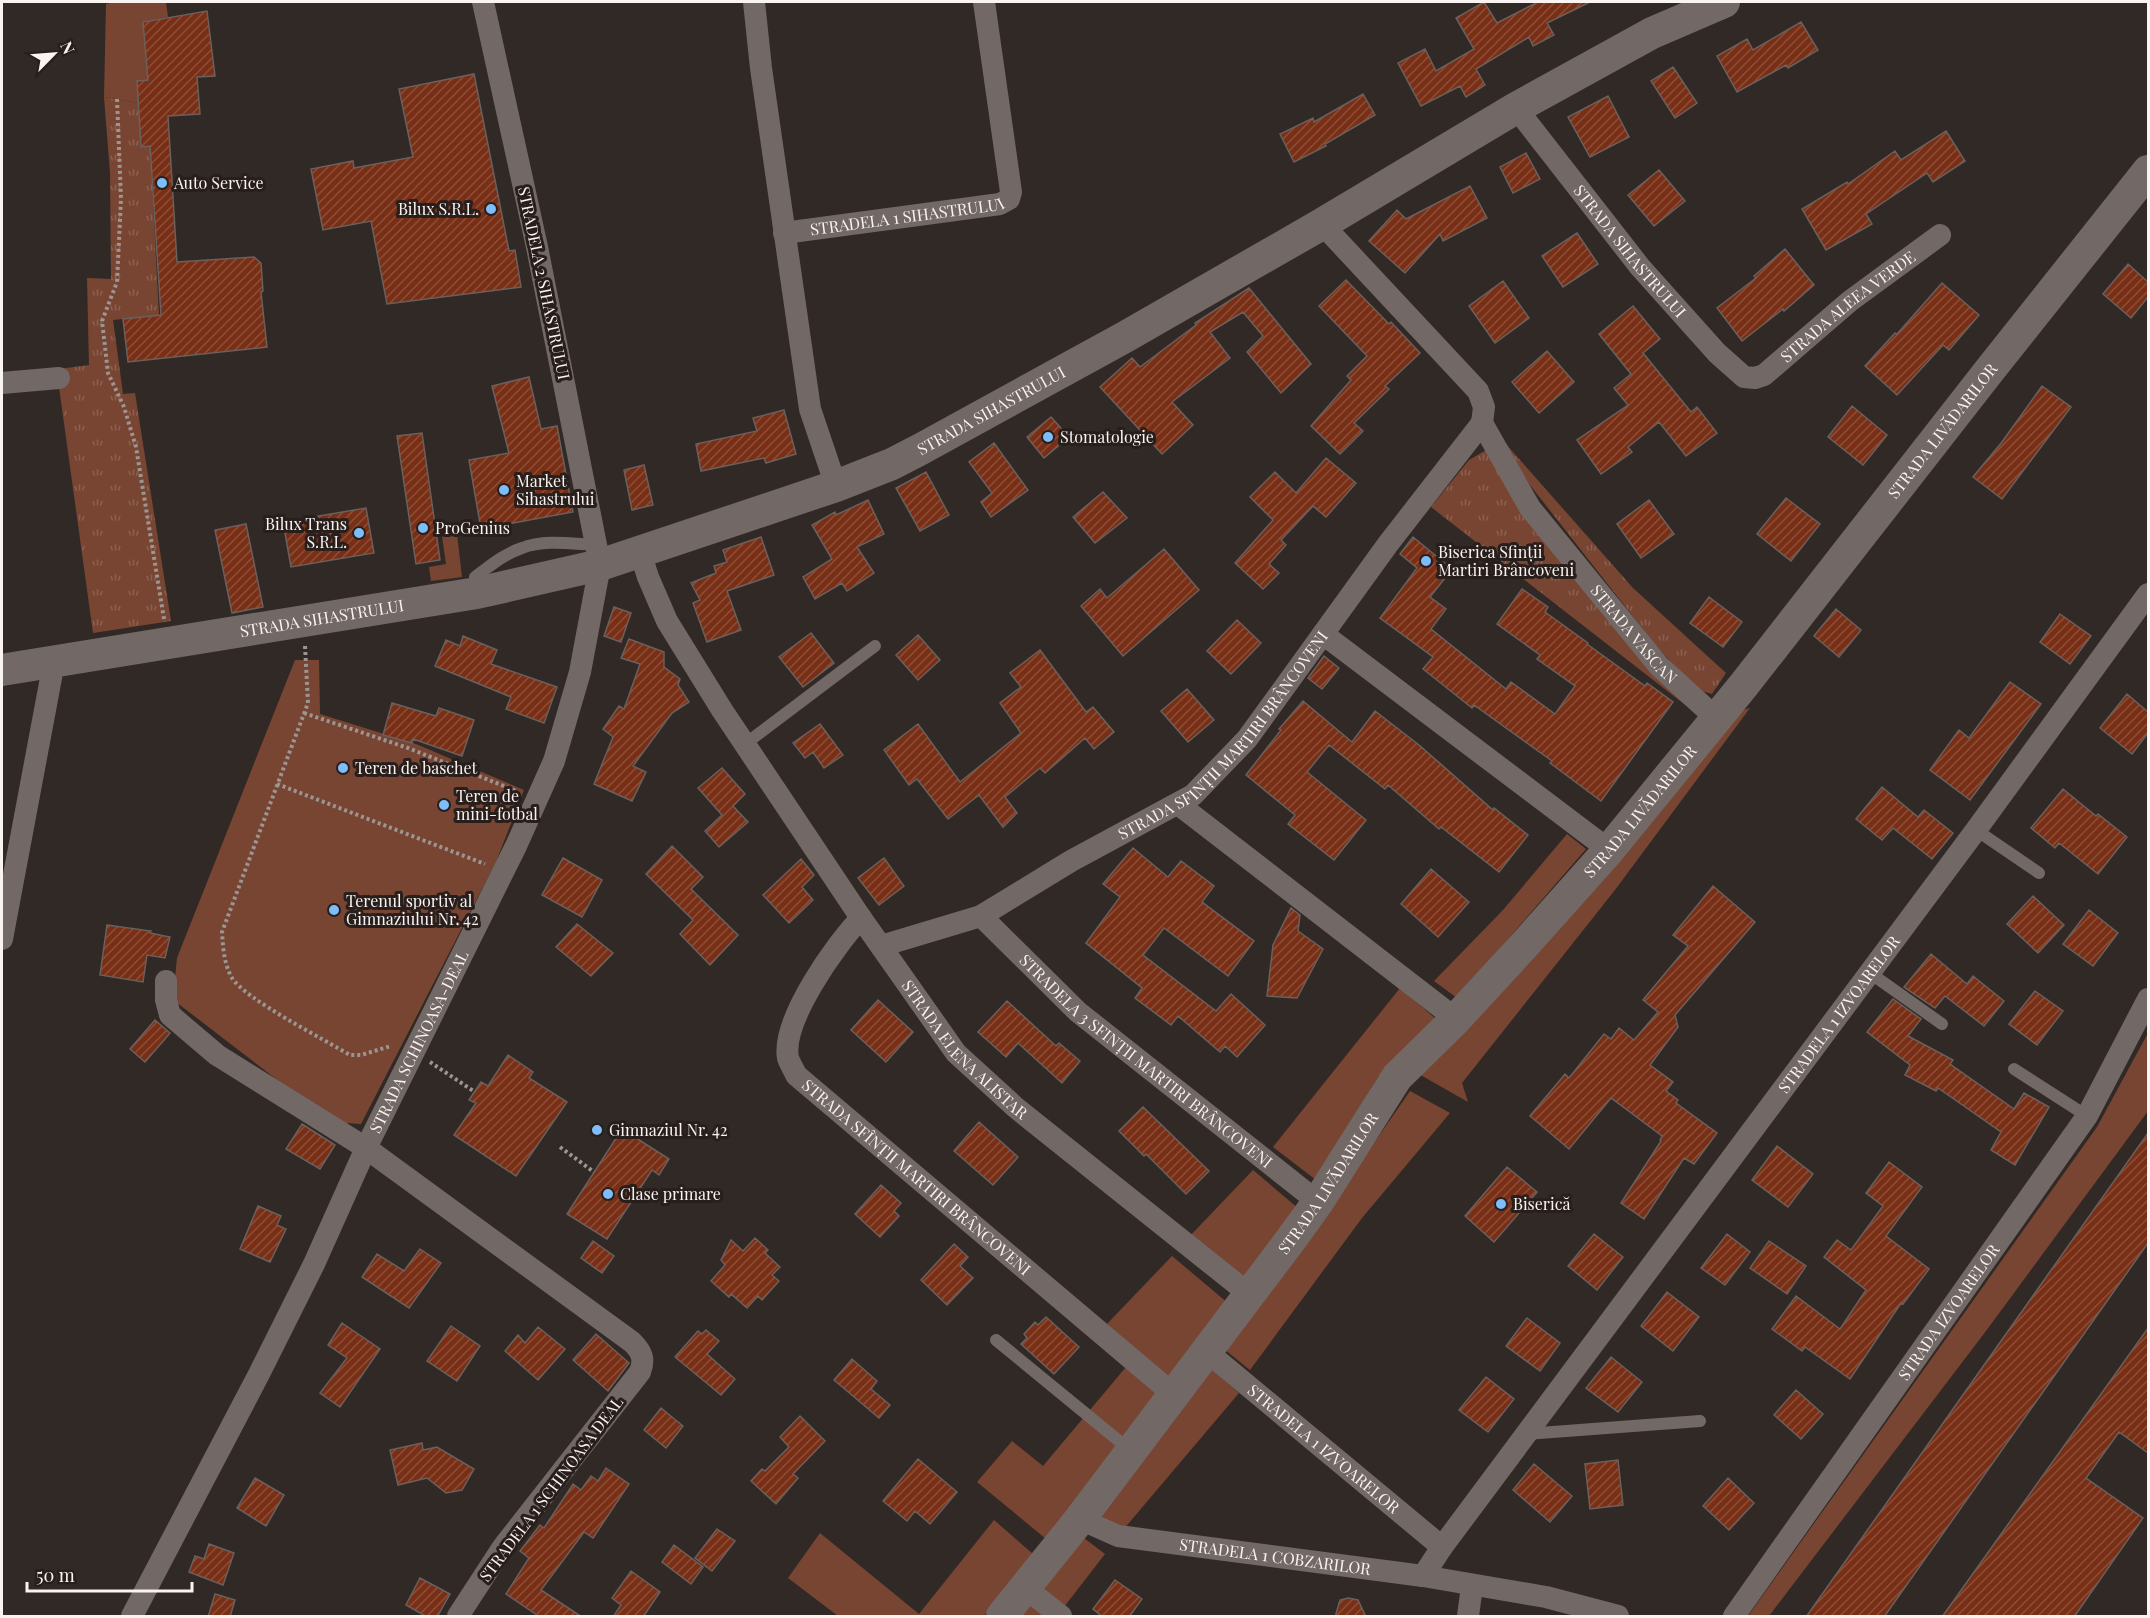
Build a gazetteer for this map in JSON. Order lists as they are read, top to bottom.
{
  "streets": {
    "street": [
      "STRADELA 1 SIHASTRULUI",
      "STRADA SIHASTRULUI",
      "STRADELA 2 SIHASTRULUI",
      "STRADA ALEEA VERDE",
      "STRADA LIVĂDARILOR",
      "STRADA VASCAN",
      "STRADA SFINȚII MARTIRI BRÂNCOVENI",
      "STRADELA 1 IZVOARELOR",
      "STRADA SCHINOASA-DEAL",
      "STRADA ELENA ALISTAR",
      "STRADELA 3 SFINȚII MARTIRI BRÂNCOVENI",
      "STRADA SFÎNȚII MARTIRI BRÂNCOVENI",
      "STRADA IZVOARELOR",
      "STRADELA 1 SCHINOASA DEAL",
      "STRADELA 1 COBZARILOR"
    ]
  },
  "crossings": [
    ["STRADA SIHASTRULUI", "STRADELA 2 SIHASTRULUI"],
    ["STRADA SIHASTRULUI", "STRADA ALEEA VERDE"],
    ["STRADA SIHASTRULUI", "STRADA SCHINOASA-DEAL"],
    ["STRADELA 2 SIHASTRULUI", "STRADA SCHINOASA-DEAL"],
    ["STRADA LIVĂDARILOR", "STRADA VASCAN"],
    ["STRADA LIVĂDARILOR", "STRADELA 1 IZVOARELOR"],
    ["STRADA LIVĂDARILOR", "STRADA ELENA ALISTAR"],
    ["STRADA LIVĂDARILOR", "STRADELA 3 SFINȚII MARTIRI BRÂNCOVENI"],
    ["STRADA LIVĂDARILOR", "STRADA SFÎNȚII MARTIRI BRÂNCOVENI"],
    ["STRADA LIVĂDARILOR", "STRADELA 1 COBZARILOR"],
    ["STRADA VASCAN", "STRADA SFINȚII MARTIRI BRÂNCOVENI"],
    ["STRADA SFINȚII MARTIRI BRÂNCOVENI", "STRADA ELENA ALISTAR"],
    ["STRADA SFINȚII MARTIRI BRÂNCOVENI", "STRADELA 3 SFINȚII MARTIRI BRÂNCOVENI"],
    ["STRADELA 1 IZVOARELOR", "STRADELA 1 COBZARILOR"],
    ["STRADA SCHINOASA-DEAL", "STRADELA 1 SCHINOASA DEAL"],
    ["STRADA ELENA ALISTAR", "STRADA SFÎNȚII MARTIRI BRÂNCOVENI"]
  ],
  "places": [
    "Auto Service",
    "Bilux S.R.L.",
    "Stomatologie",
    "Market Sihastrului",
    "ProGenius",
    "Bilux Trans S.R.L.",
    "Biserica Sfinții Martiri Brâncoveni",
    "Teren de baschet",
    "Teren de mini-fotbal",
    "Terenul sportiv al Gimnaziului Nr. 42",
    "Gimnaziul Nr. 42",
    "Clase primare",
    "Biserică"
  ],
  "scale_bar": "50 m",
  "north": "top right"
}
